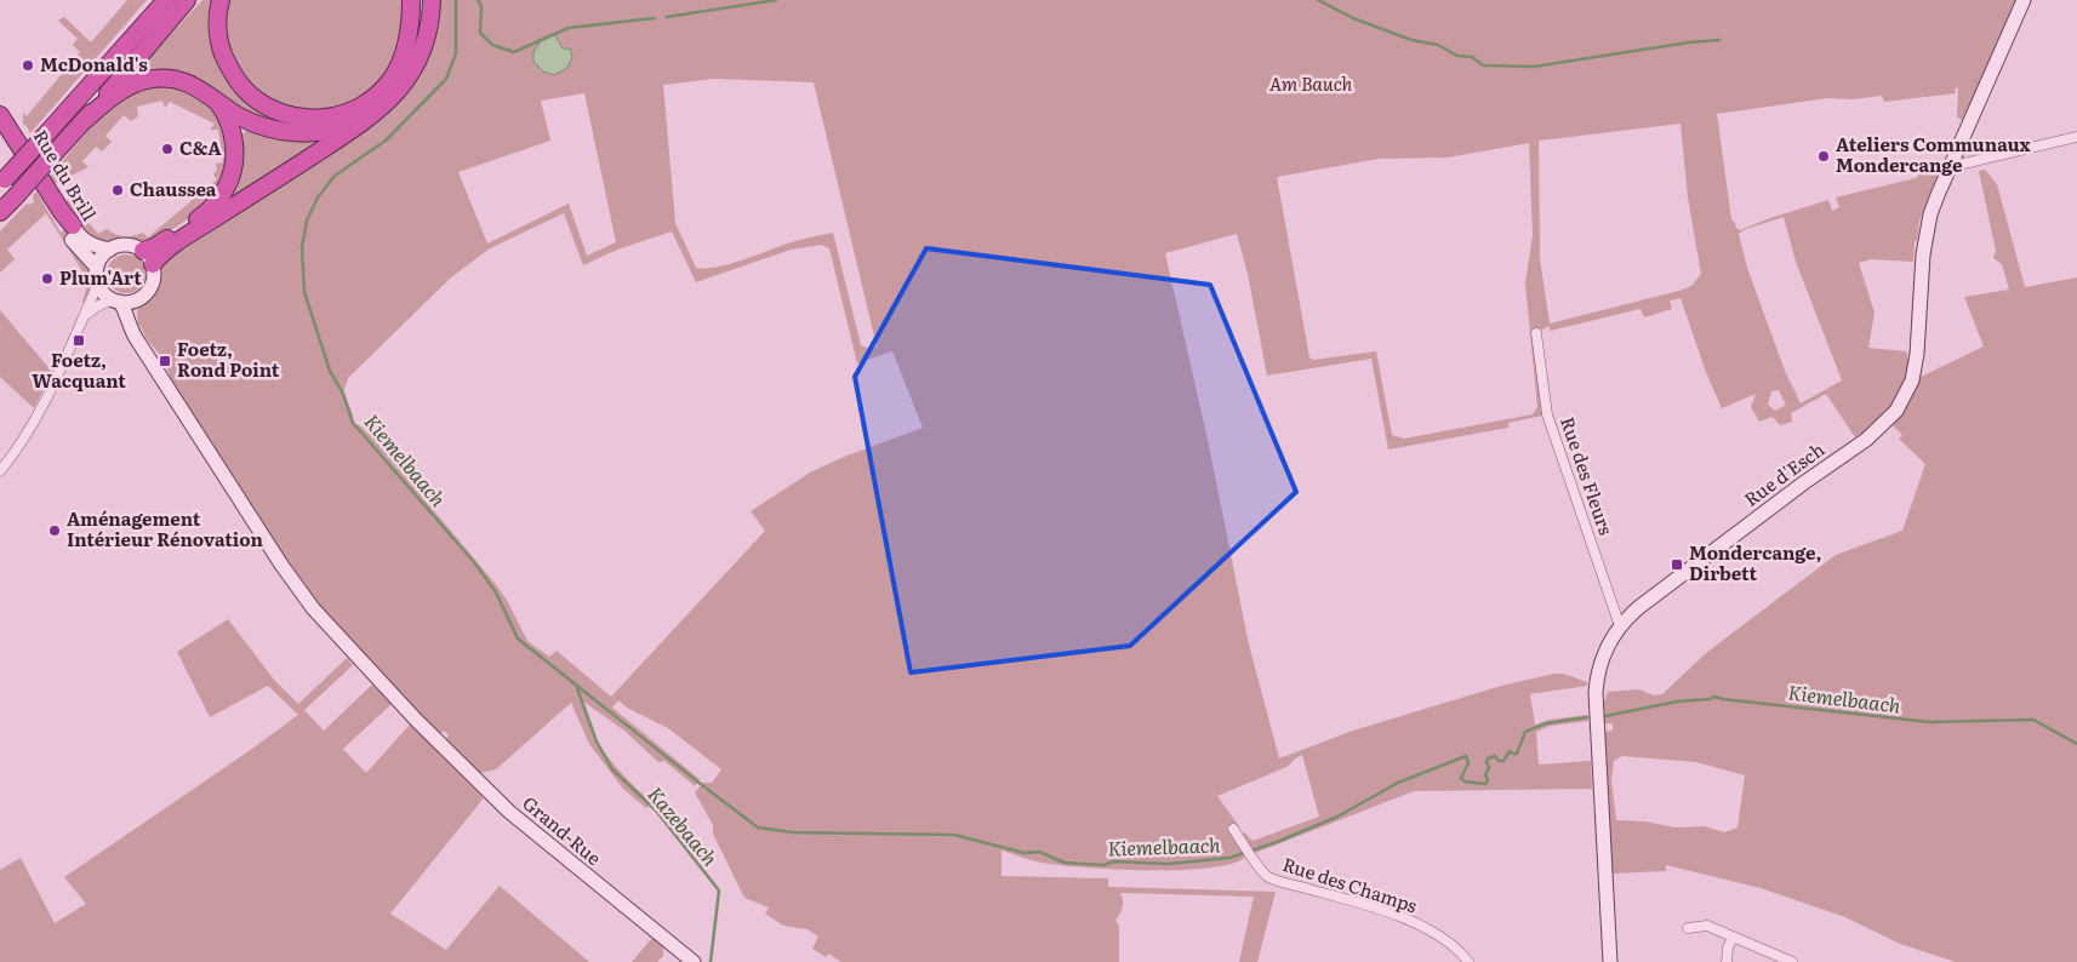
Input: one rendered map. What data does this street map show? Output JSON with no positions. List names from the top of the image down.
{
  "streets": {
    "main road": ["Rue du Brill", "Rue d'Esch", "Grand-Rue"],
    "street": ["Rue des Fleurs", "Rue des Champs"]
  },
  "crossings": [
    ["Rue du Brill", "Grand-Rue"],
    ["Rue d'Esch", "Rue des Fleurs"]
  ],
  "water": ["Kiemelbaach", "Kazebaach"],
  "parks": ["Am Bauch"],
  "places": {
    "other": [
      "McDonald's",
      "C&A",
      "Ateliers Communaux Mondercange",
      "Chaussea",
      "Plum'Art",
      "Aménagement Intérieur Rénovation"
    ],
    "transit": ["Foetz, Wacquant", "Foetz, Rond Point", "Mondercange, Dirbett"]
  }
}
